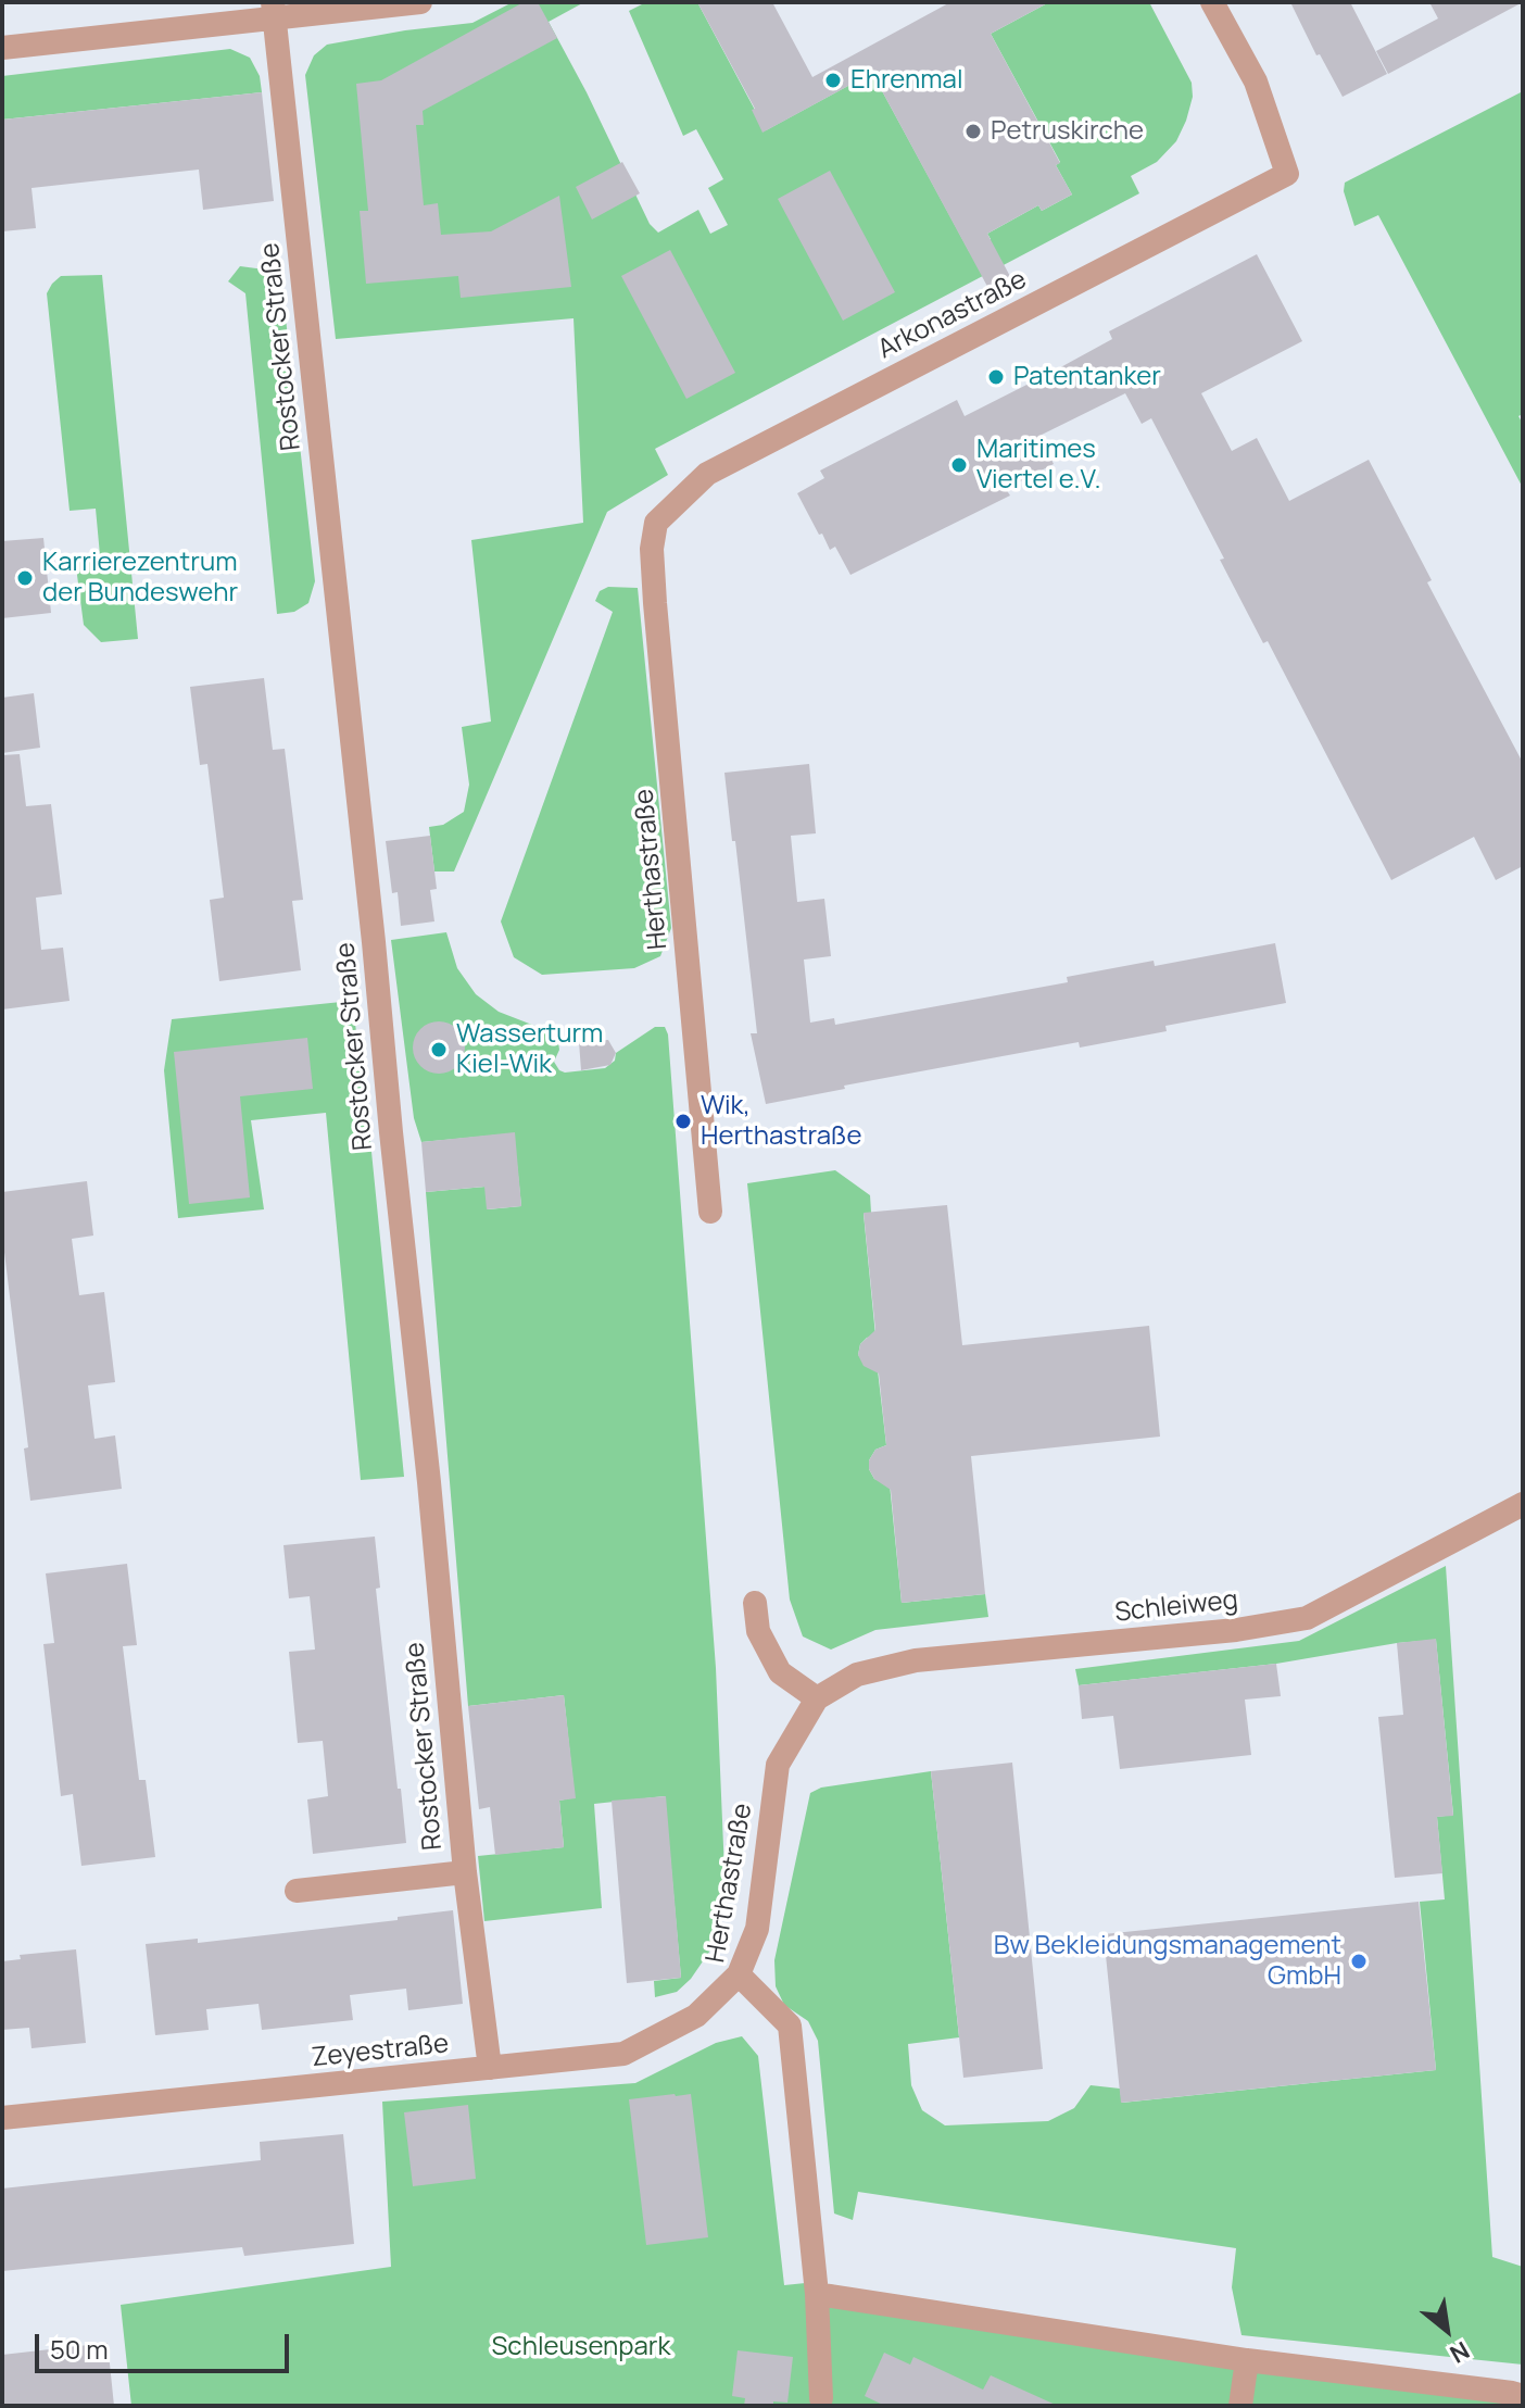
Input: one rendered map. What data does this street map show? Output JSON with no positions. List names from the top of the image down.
{
  "streets": {
    "street": [
      "Arkonastraße",
      "Rostocker Straße",
      "Herthastraße",
      "Schleiweg",
      "Zeyestraße"
    ]
  },
  "crossings": [
    ["Arkonastraße", "Herthastraße"],
    ["Rostocker Straße", "Zeyestraße"],
    ["Herthastraße", "Schleiweg"],
    ["Herthastraße", "Zeyestraße"]
  ],
  "parks": ["Schleusenpark"],
  "places": [
    "Ehrenmal",
    "Petruskirche",
    "Patentanker",
    "Maritimes Viertel e.V.",
    "Karrierezentrum der Bundeswehr",
    "Wasserturm Kiel-Wik",
    "Wik, Herthastraße",
    "Bw Bekleidungsmanagement GmbH"
  ],
  "scale_bar": "50 m",
  "north": "bottom right"
}
